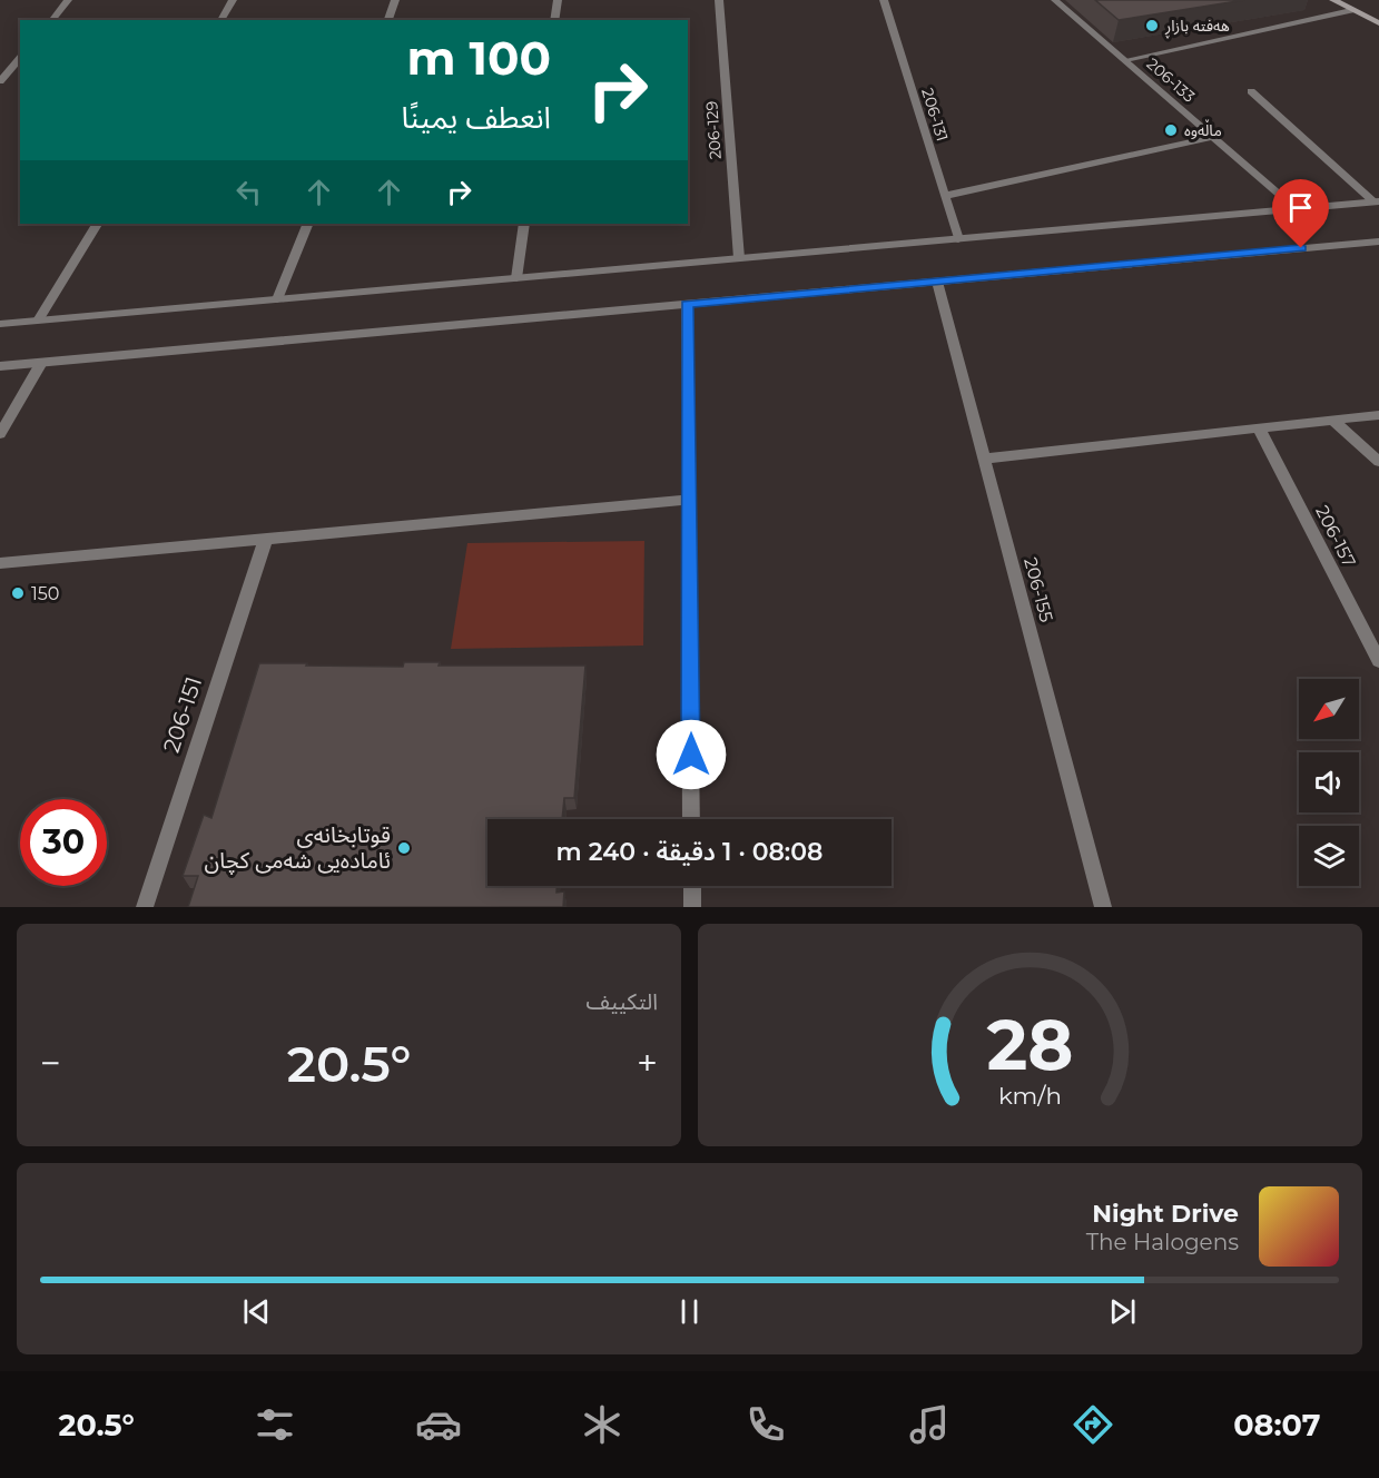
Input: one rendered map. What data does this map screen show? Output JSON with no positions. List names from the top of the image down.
{
  "streets": {
    "street": [
      "206-133",
      "206-131",
      "206-129",
      "206-157",
      "206-155",
      "206-151"
    ]
  },
  "places": [
    "هەفتە بازاڕ",
    "ماڵەوە",
    "150",
    "قوتابخانەی ئامادەیی شەمی کچان"
  ],
  "north": "bottom left",
  "page": {
    "turn": ["100 m", "انعطف يمينًا"],
    "limit": "30",
    "trip": "08:08 · 1 دقيقة · 240 m",
    "tile": "التكييف",
    "heat": ["−", "20.5°", "+"],
    "song": ["Night Drive", "The Halogens"],
    "tabs": ["08:07", "20.5°"],
    "gauge": ["28", "km/h"]
  }
}
